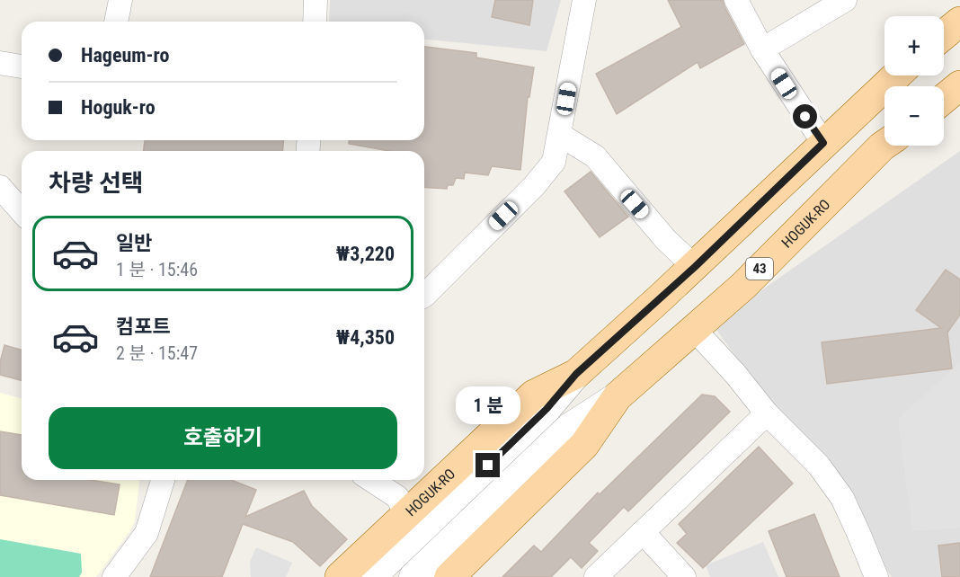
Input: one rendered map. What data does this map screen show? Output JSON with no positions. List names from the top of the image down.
{
  "streets": {
    "main road": ["HOGUK-RO", "43"]
  },
  "page": {
    "map_buttons": ["+", "−"],
    "banner": ["Hageum-ro", "Hoguk-ro"],
    "heading": "차량 선택",
    "list": [
      {
        "name": "일반",
        "note": "1 분 · 15:46",
        "value": "₩3,220"
      },
      {
        "name": "컴포트",
        "note": "2 분 · 15:47",
        "value": "₩4,350"
      }
    ],
    "bubble": "1 분",
    "buttons": "호출하기"
  }
}
